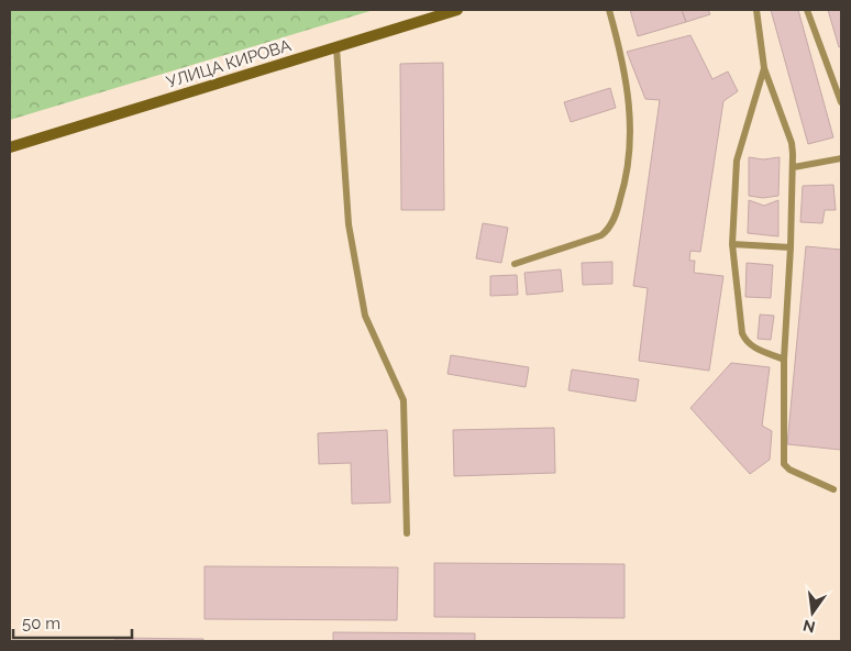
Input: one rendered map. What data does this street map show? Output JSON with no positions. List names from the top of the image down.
{
  "streets": {
    "main road": ["УЛИЦА КИРОВА"]
  },
  "scale_bar": "50 m",
  "north": "bottom"
}
